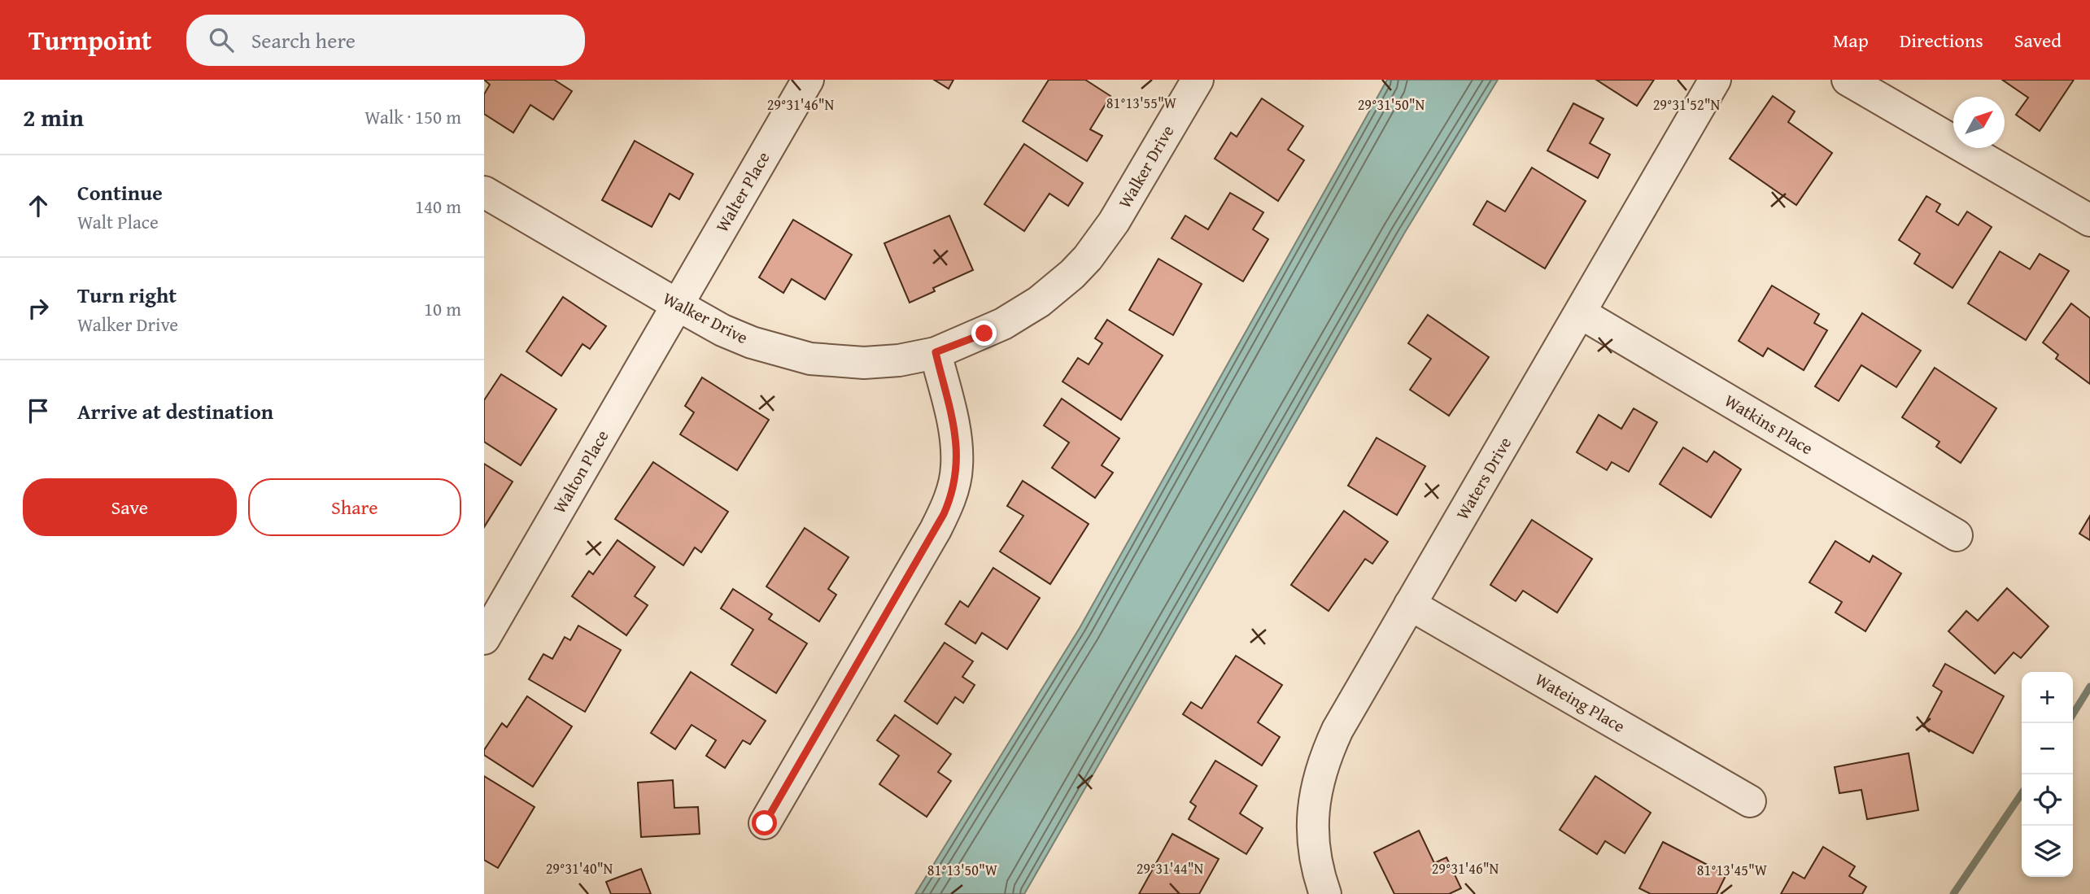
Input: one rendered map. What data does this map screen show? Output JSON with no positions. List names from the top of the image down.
{
  "streets": {
    "street": [
      "Walker Drive",
      "Walter Place",
      "Watkins Place",
      "Walton Place",
      "Waters Drive",
      "Wateing Place"
    ]
  },
  "crossings": [
    ["Walker Drive", "Walter Place"],
    ["Walker Drive", "Walton Place"],
    ["Walter Place", "Walton Place"],
    ["Watkins Place", "Waters Drive"],
    ["Waters Drive", "Wateing Place"]
  ],
  "north": "top right",
  "page": {
    "header": "Turnpoint",
    "search": "Search here",
    "nav": ["Map", "Directions", "Saved"],
    "heading": ["2 min", "Walk · 150 m"],
    "list": [
      ["Continue", "Walt Place", "140 m"],
      ["Turn right", "Walker Drive", "10 m"],
      "Arrive at destination"
    ],
    "buttons": ["Save", "Share"],
    "map_buttons": ["+", "−"]
  },
  "coordinates": [
    "81°13'55\"W",
    "29°31'46\"N",
    "29°31'50\"N",
    "29°31'52\"N",
    "29°31'40\"N",
    "29°31'44\"N",
    "81°13'50\"W",
    "81°13'45\"W"
  ]
}
